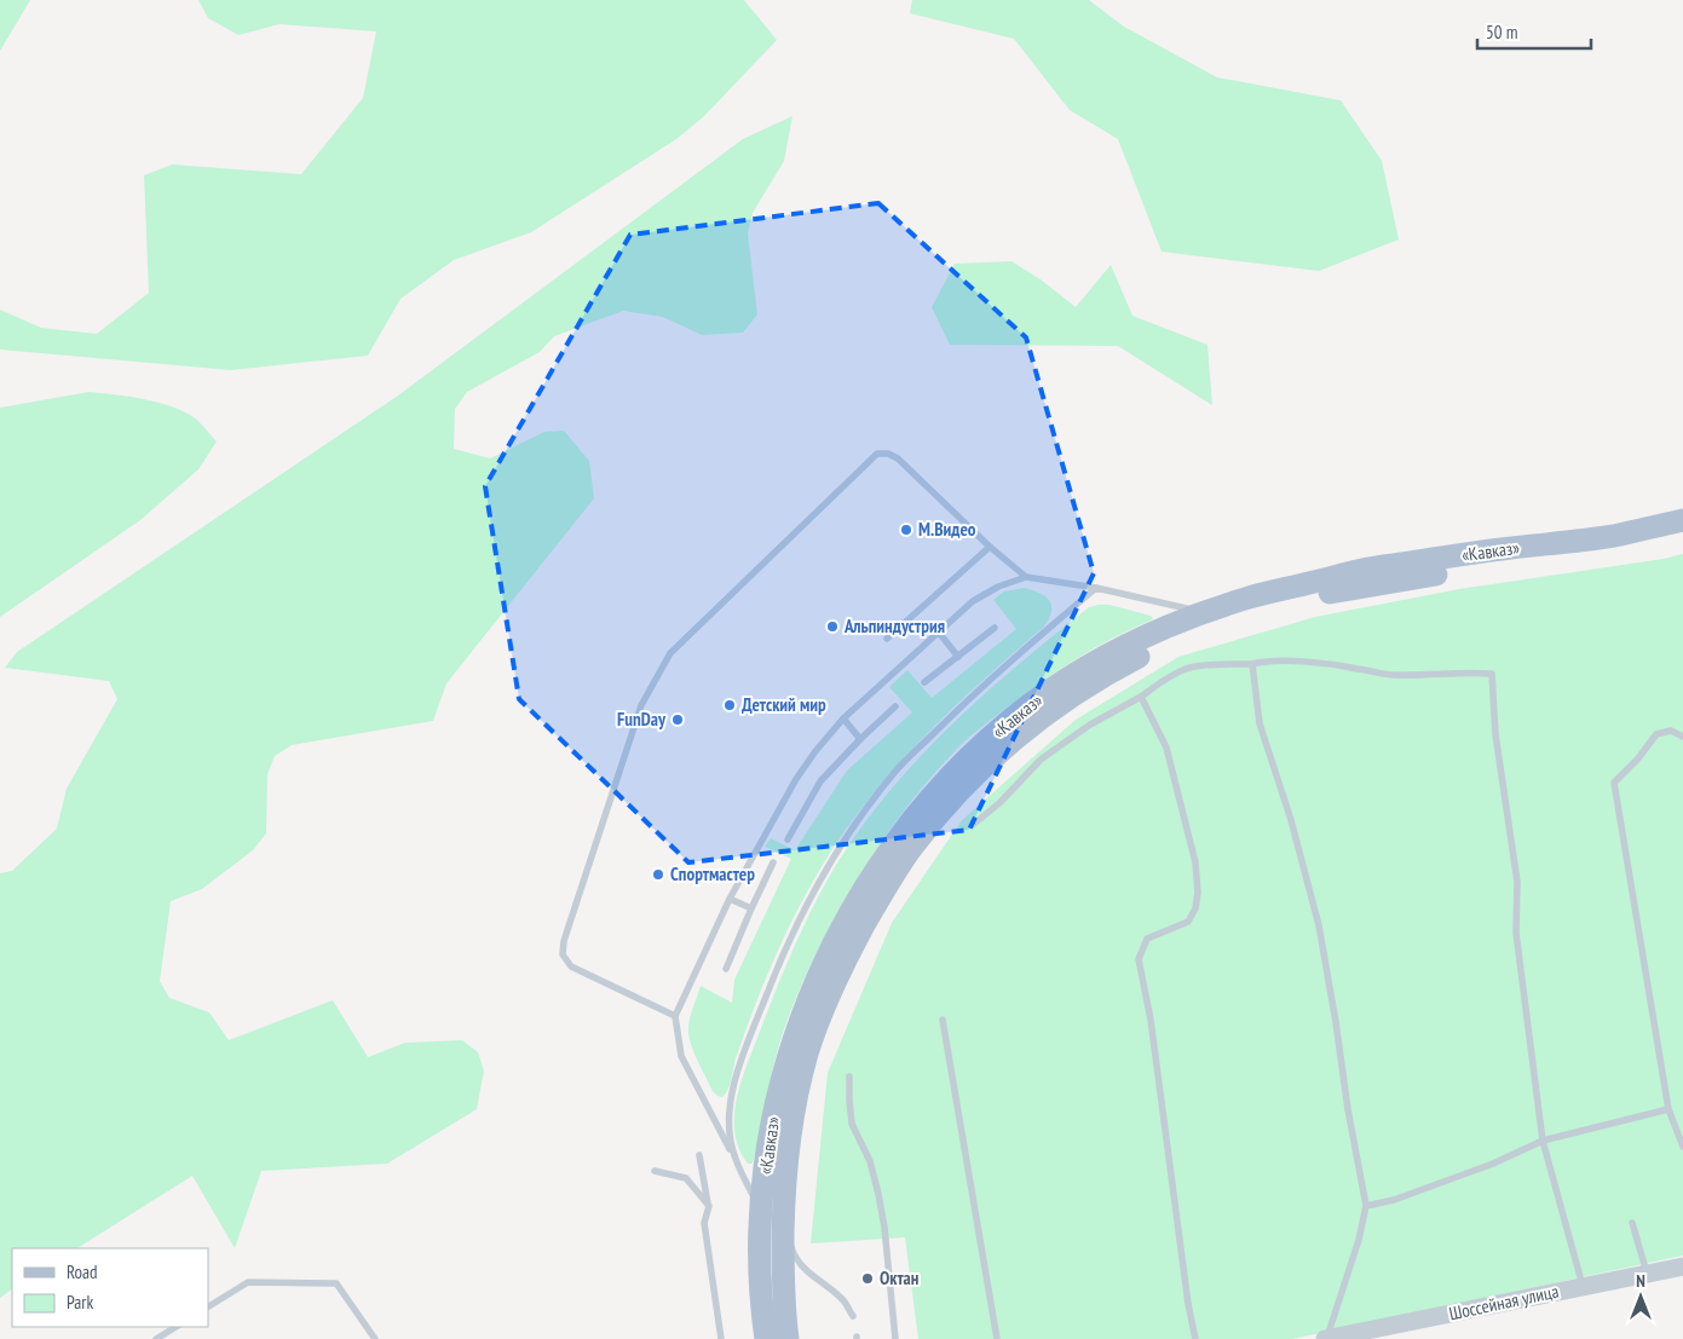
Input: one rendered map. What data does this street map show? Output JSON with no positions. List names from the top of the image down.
{
  "streets": {
    "main road": ["«Кавказ»"],
    "street": ["Шоссейная улица"]
  },
  "places": [
    "М.Видео",
    "Альпиндустрия",
    "Детский мир",
    "FunDay",
    "Спортмастер",
    "Октан"
  ],
  "legend": ["Road", "Park"],
  "scale_bar": "50 m",
  "north": "top"
}
